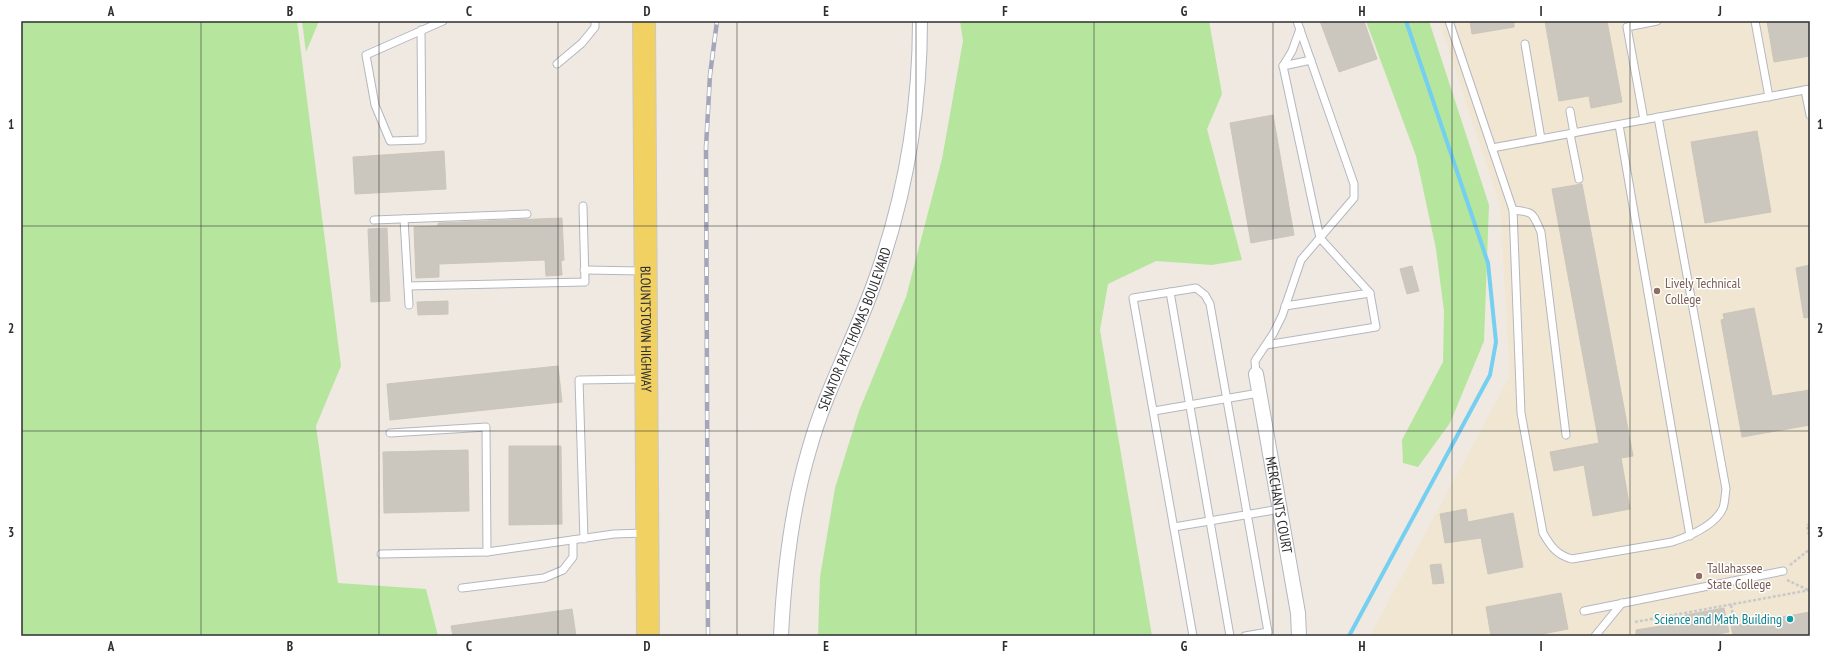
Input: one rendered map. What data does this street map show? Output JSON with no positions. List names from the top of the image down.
{
  "streets": {
    "main road": ["BLOUNTSTOWN HIGHWAY"],
    "street": ["SENATOR PAT THOMAS BOULEVARD", "MERCHANTS COURT"]
  },
  "places": ["Lively Technical College", "Tallahassee State College", "Science and Math Building"],
  "grid": {
    "columns": [
      "A",
      "B",
      "C",
      "D",
      "E",
      "F",
      "G",
      "H",
      "I",
      "J"
    ],
    "rows": ["1", "2", "3"]
  }
}
